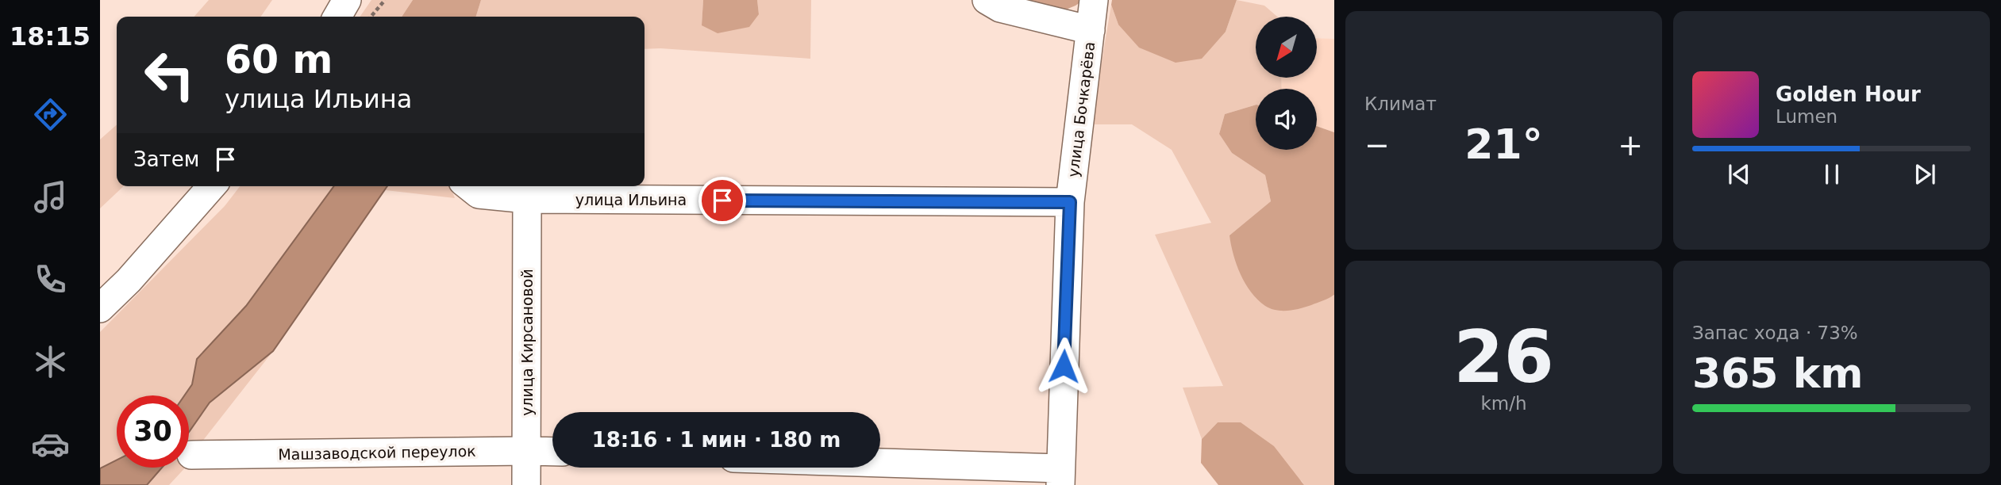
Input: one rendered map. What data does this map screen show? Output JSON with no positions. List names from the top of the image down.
{
  "streets": {
    "street": [
      "улица Бочкарёва",
      "улица Ильина",
      "улица Кирсановой",
      "Машзаводской переулок"
    ]
  },
  "crossings": [
    ["улица Бочкарёва", "улица Ильина"],
    ["улица Ильина", "улица Кирсановой"],
    ["улица Кирсановой", "Машзаводской переулок"]
  ],
  "north": "bottom left",
  "page": {
    "tabs": "18:15",
    "tile": [
      "Климат",
      ["26", "km/h"],
      ["Запас хода · 73%", "365 km"]
    ],
    "turn": ["60 m", "улица Ильина"],
    "song": ["Golden Hour", "Lumen"],
    "heat": ["−", "21°", "+"],
    "then": "Затем",
    "limit": "30",
    "trip": "18:16 · 1 мин · 180 m"
  }
}
